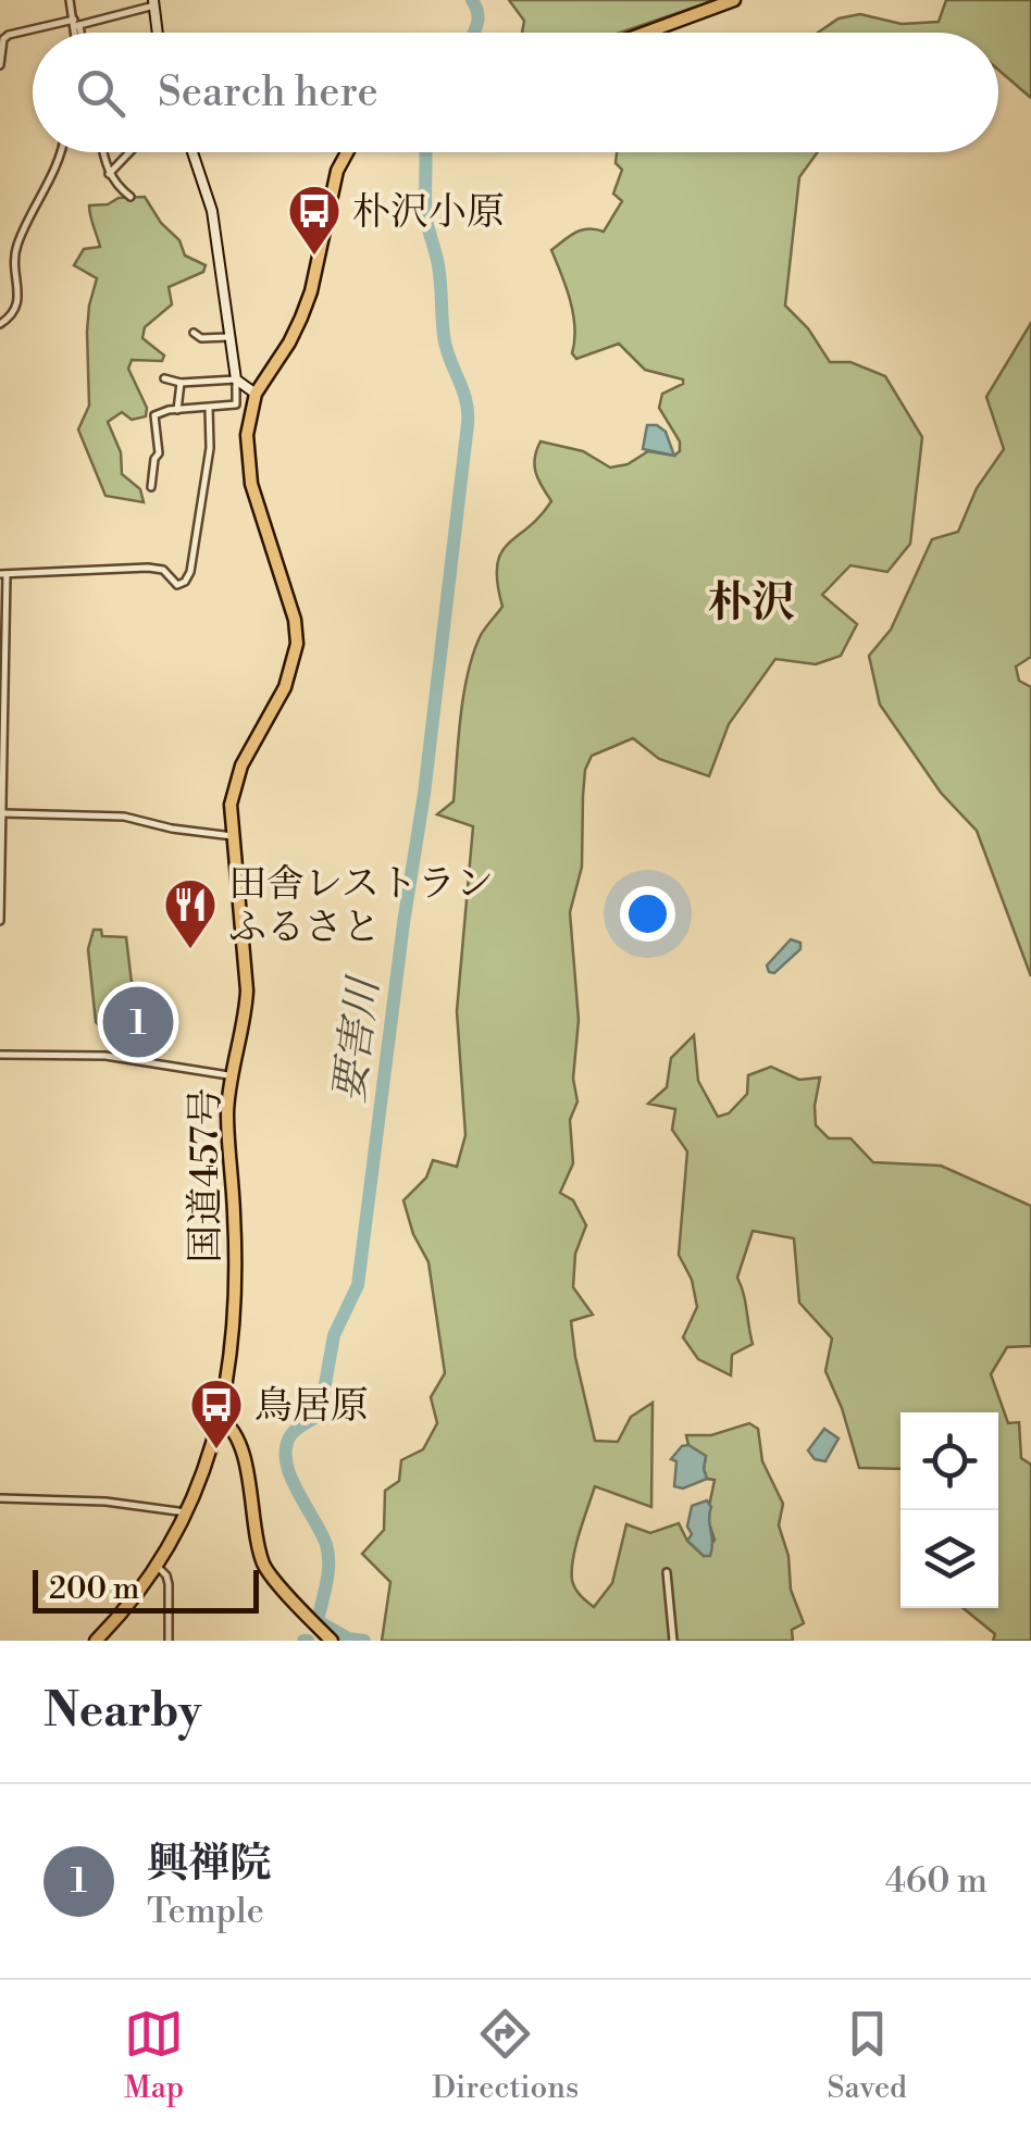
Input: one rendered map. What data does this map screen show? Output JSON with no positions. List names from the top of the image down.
{
  "streets": {
    "highway": ["国道457号"]
  },
  "districts": ["朴沢"],
  "water": ["要害川"],
  "places": {
    "bus stop": ["朴沢小原", "鳥居原"],
    "restaurant": ["田舎レストラン ふるさと"]
  },
  "scale_bar": "200 m",
  "page": {
    "search": "Search here",
    "pins": "1",
    "scale": "200 m",
    "heading": "Nearby",
    "list": [
      {
        "mark": "1",
        "name": "興禅院",
        "note": "Temple",
        "value": "460 m"
      }
    ],
    "nav": ["Map", "Directions", "Saved"]
  }
}
